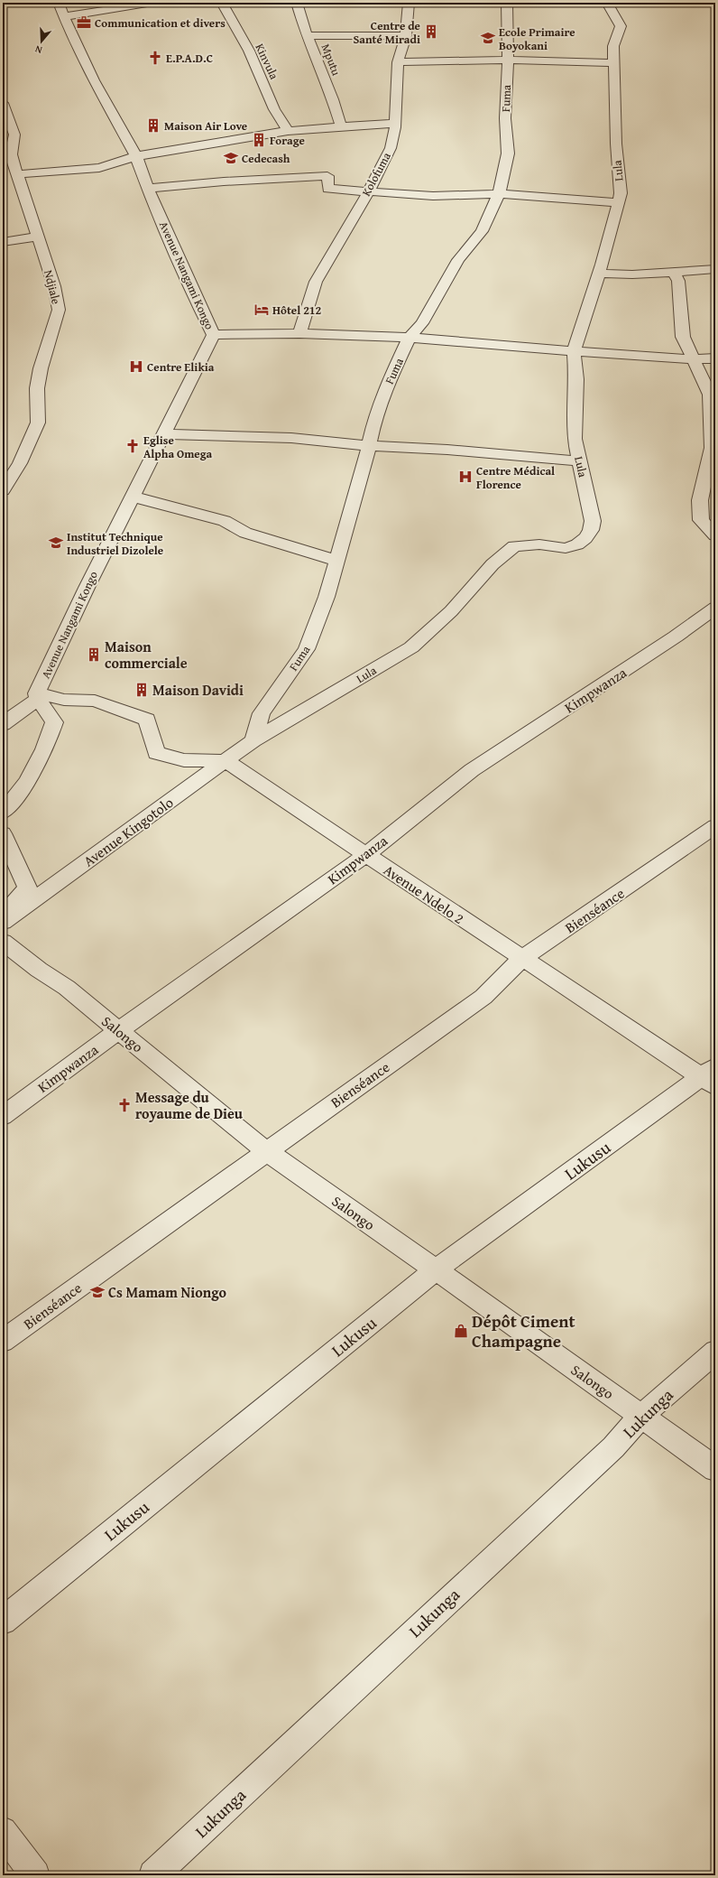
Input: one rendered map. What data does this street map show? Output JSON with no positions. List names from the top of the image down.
{
  "streets": {
    "street": [
      "Mputu",
      "Kinvula",
      "Fuma",
      "Lula",
      "Kolofuma",
      "Avenue Nangami Kongo",
      "Ndjiale",
      "Kimpwanza",
      "Avenue Kingotolo",
      "Avenue Ndelo 2",
      "Bienséance",
      "Salongo",
      "Lukusu",
      "Lukunga"
    ]
  },
  "crossings": [
    ["Fuma", "Lula"],
    ["Fuma", "Avenue Kingotolo"],
    ["Lula", "Avenue Kingotolo"],
    ["Kimpwanza", "Avenue Ndelo 2"],
    ["Kimpwanza", "Salongo"],
    ["Avenue Kingotolo", "Avenue Ndelo 2"],
    ["Avenue Ndelo 2", "Bienséance"],
    ["Avenue Ndelo 2", "Lukusu"],
    ["Bienséance", "Salongo"],
    ["Salongo", "Lukusu"],
    ["Salongo", "Lukunga"]
  ],
  "places": {
    "office": ["Communication et divers"],
    "building": [
      "Centre de Santé Miradi",
      "Maison Air Love",
      "Forage",
      "Maison commerciale",
      "Maison Davidi"
    ],
    "school or university": [
      "Ecole Primaire Boyokani",
      "Cedecash",
      "Institut Technique Industriel Dizolele",
      "Cs Mamam Niongo"
    ],
    "church": ["E.P.A.D.C", "Eglise Alpha Omega", "Message du royaume de Dieu"],
    "hotel": ["Hôtel 212"],
    "hospital": ["Centre Elikia", "Centre Médical Florence"],
    "shop": ["Dépôt Ciment Champagne"]
  },
  "north": "bottom"
}
